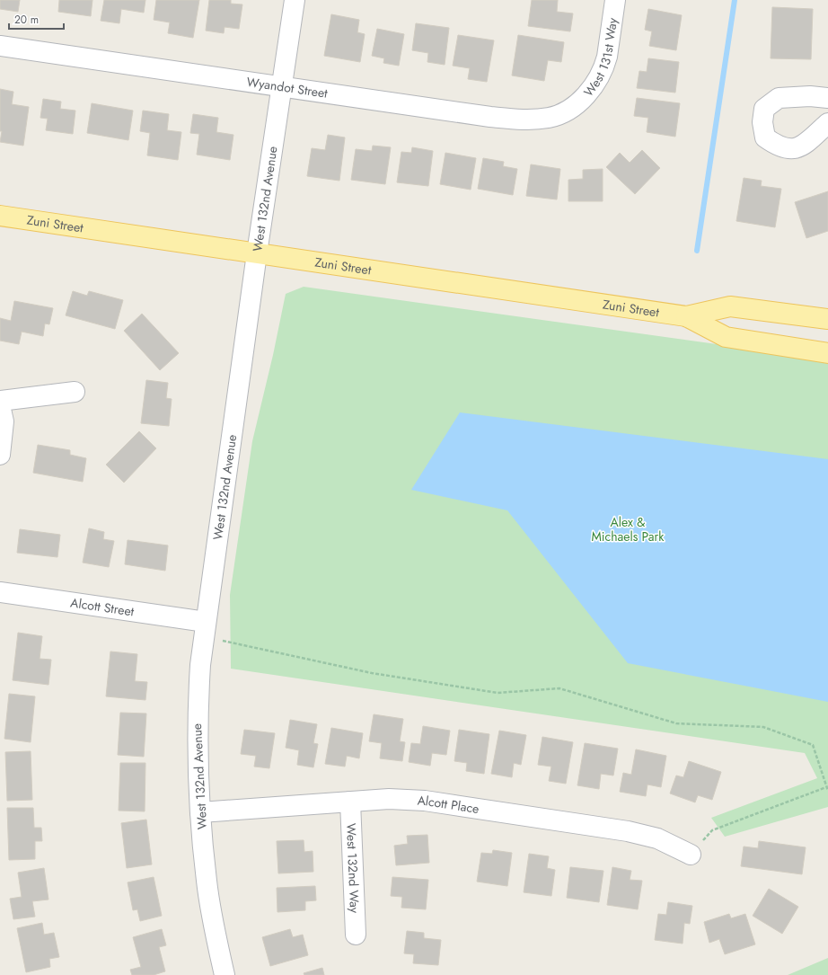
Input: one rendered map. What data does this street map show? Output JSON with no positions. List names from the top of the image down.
{
  "streets": {
    "main road": ["Zuni Street"],
    "street": [
      "West 131st Way",
      "Wyandot Street",
      "West 132nd Avenue",
      "Alcott Street",
      "Alcott Place",
      "West 132nd Way"
    ]
  },
  "crossings": [
    ["West 131st Way", "Wyandot Street"],
    ["Wyandot Street", "West 132nd Avenue"],
    ["West 132nd Avenue", "Zuni Street"],
    ["West 132nd Avenue", "Alcott Street"],
    ["West 132nd Avenue", "Alcott Place"],
    ["Alcott Place", "West 132nd Way"]
  ],
  "parks": ["Alex & Michaels Park"],
  "scale_bar": "20 m"
}
